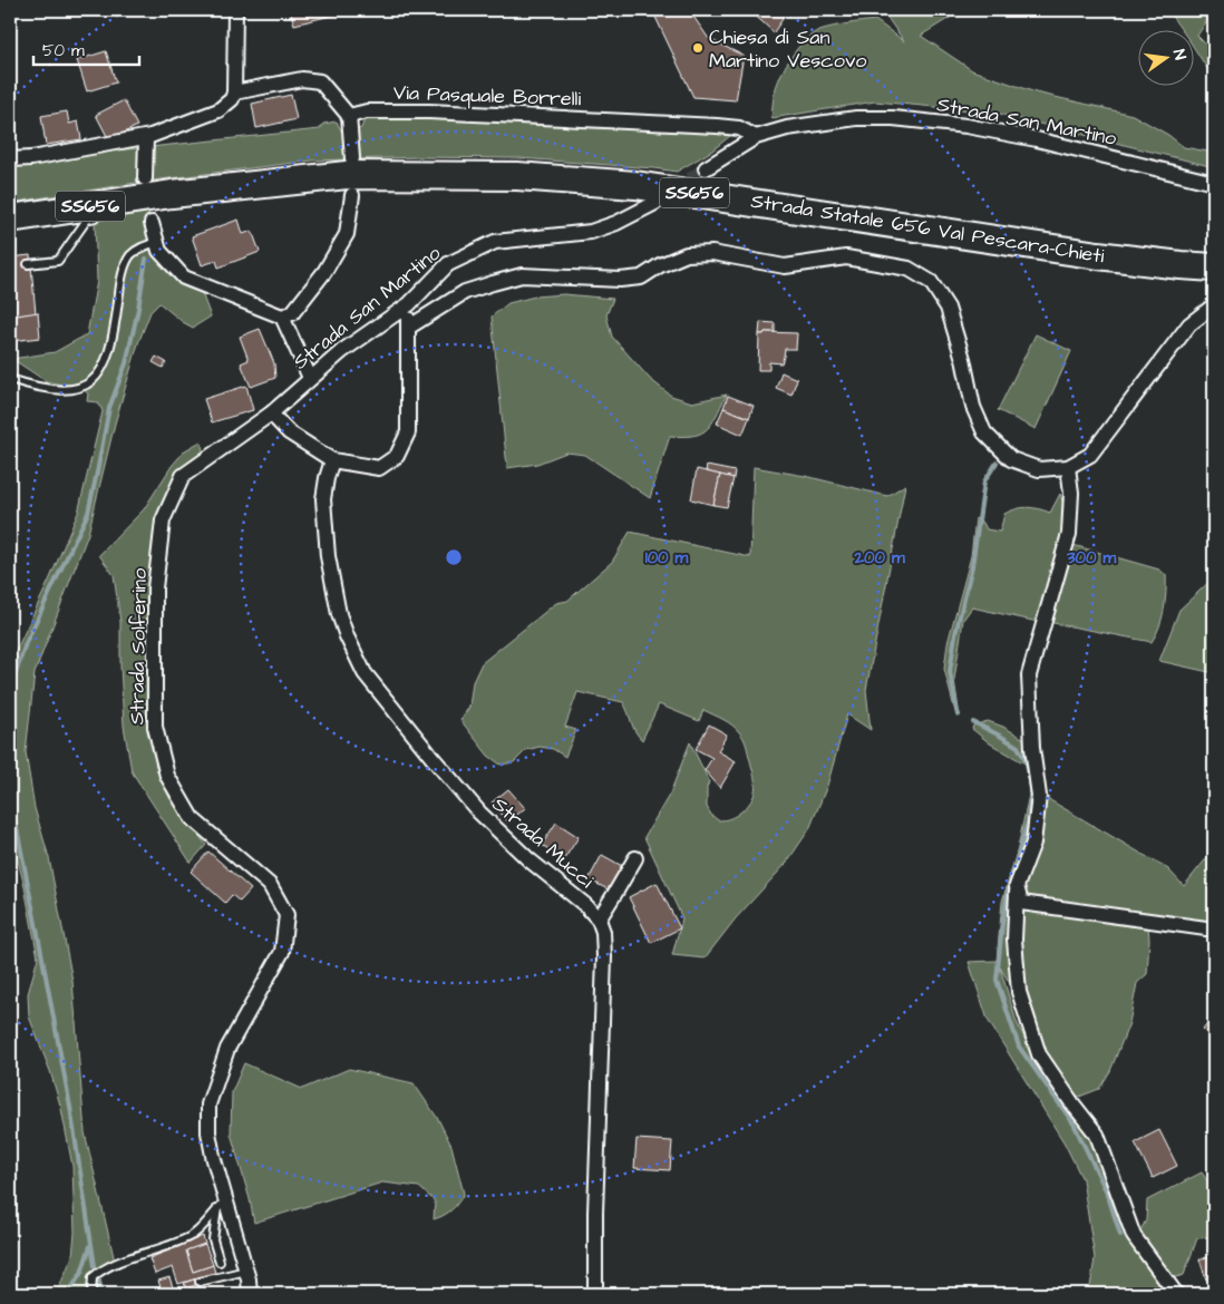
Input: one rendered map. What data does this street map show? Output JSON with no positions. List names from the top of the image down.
{
  "streets": {
    "highway": ["SS656", "Strada Statale 656 Val Pescara-Chieti"],
    "street": [
      "Via Pasquale Borrelli",
      "Strada San Martino",
      "Strada Solferino",
      "Strada Mucci"
    ]
  },
  "crossings": [
    ["Via Pasquale Borrelli", "Strada San Martino"],
    ["Strada San Martino", "Strada Solferino"]
  ],
  "places": ["Chiesa di San Martino Vescovo"],
  "scale_bar": "50 m",
  "north": "right",
  "rings": ["100 m", "200 m", "300 m"]
}
